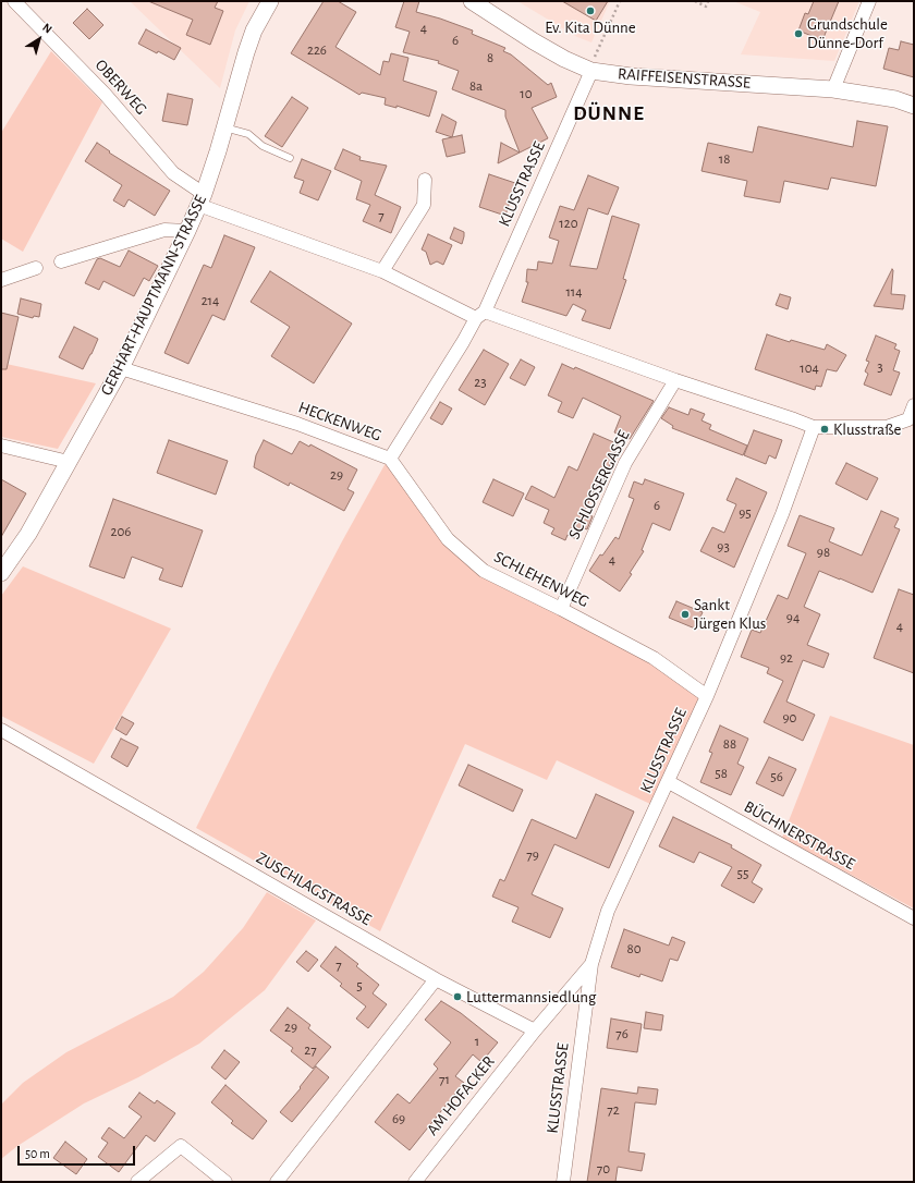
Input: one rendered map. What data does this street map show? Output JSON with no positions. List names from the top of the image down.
{
  "streets": {
    "street": [
      "RAIFFEISENSTRASSE",
      "OBERWEG",
      "KLUSSTRASSE",
      "GERHART-HAUPTMANN-STRASSE",
      "HECKENWEG",
      "SCHLOSSERGASSE",
      "SCHLEHENWEG",
      "BÜCHNERSTRASSE",
      "ZUSCHLAGSTRASSE",
      "AM HOFACKER"
    ]
  },
  "crossings": [
    ["RAIFFEISENSTRASSE", "KLUSSTRASSE"],
    ["OBERWEG", "GERHART-HAUPTMANN-STRASSE"],
    ["KLUSSTRASSE", "HECKENWEG"],
    ["KLUSSTRASSE", "SCHLEHENWEG"],
    ["KLUSSTRASSE", "BÜCHNERSTRASSE"],
    ["GERHART-HAUPTMANN-STRASSE", "HECKENWEG"],
    ["HECKENWEG", "SCHLEHENWEG"],
    ["SCHLOSSERGASSE", "SCHLEHENWEG"],
    ["ZUSCHLAGSTRASSE", "AM HOFACKER"]
  ],
  "districts": ["DÜNNE"],
  "places": [
    "Ev. Kita Dünne",
    "Grundschule Dünne-Dorf",
    "Klusstraße",
    "Sankt Jürgen Klus",
    "Luttermannsiedlung"
  ],
  "house_numbers": [
    "4",
    "6",
    "226",
    "8",
    "8a",
    "10",
    "18",
    "7",
    "120",
    "114",
    "214",
    "3",
    "104",
    "23",
    "29",
    "6",
    "95",
    "206",
    "93",
    "98",
    "4",
    "94",
    "4",
    "92",
    "90",
    "88",
    "58",
    "56",
    "79",
    "55",
    "80",
    "7",
    "5",
    "29",
    "76",
    "1",
    "27",
    "71",
    "72",
    "69",
    "70"
  ],
  "scale_bar": "50 m",
  "north": "top right"
}
